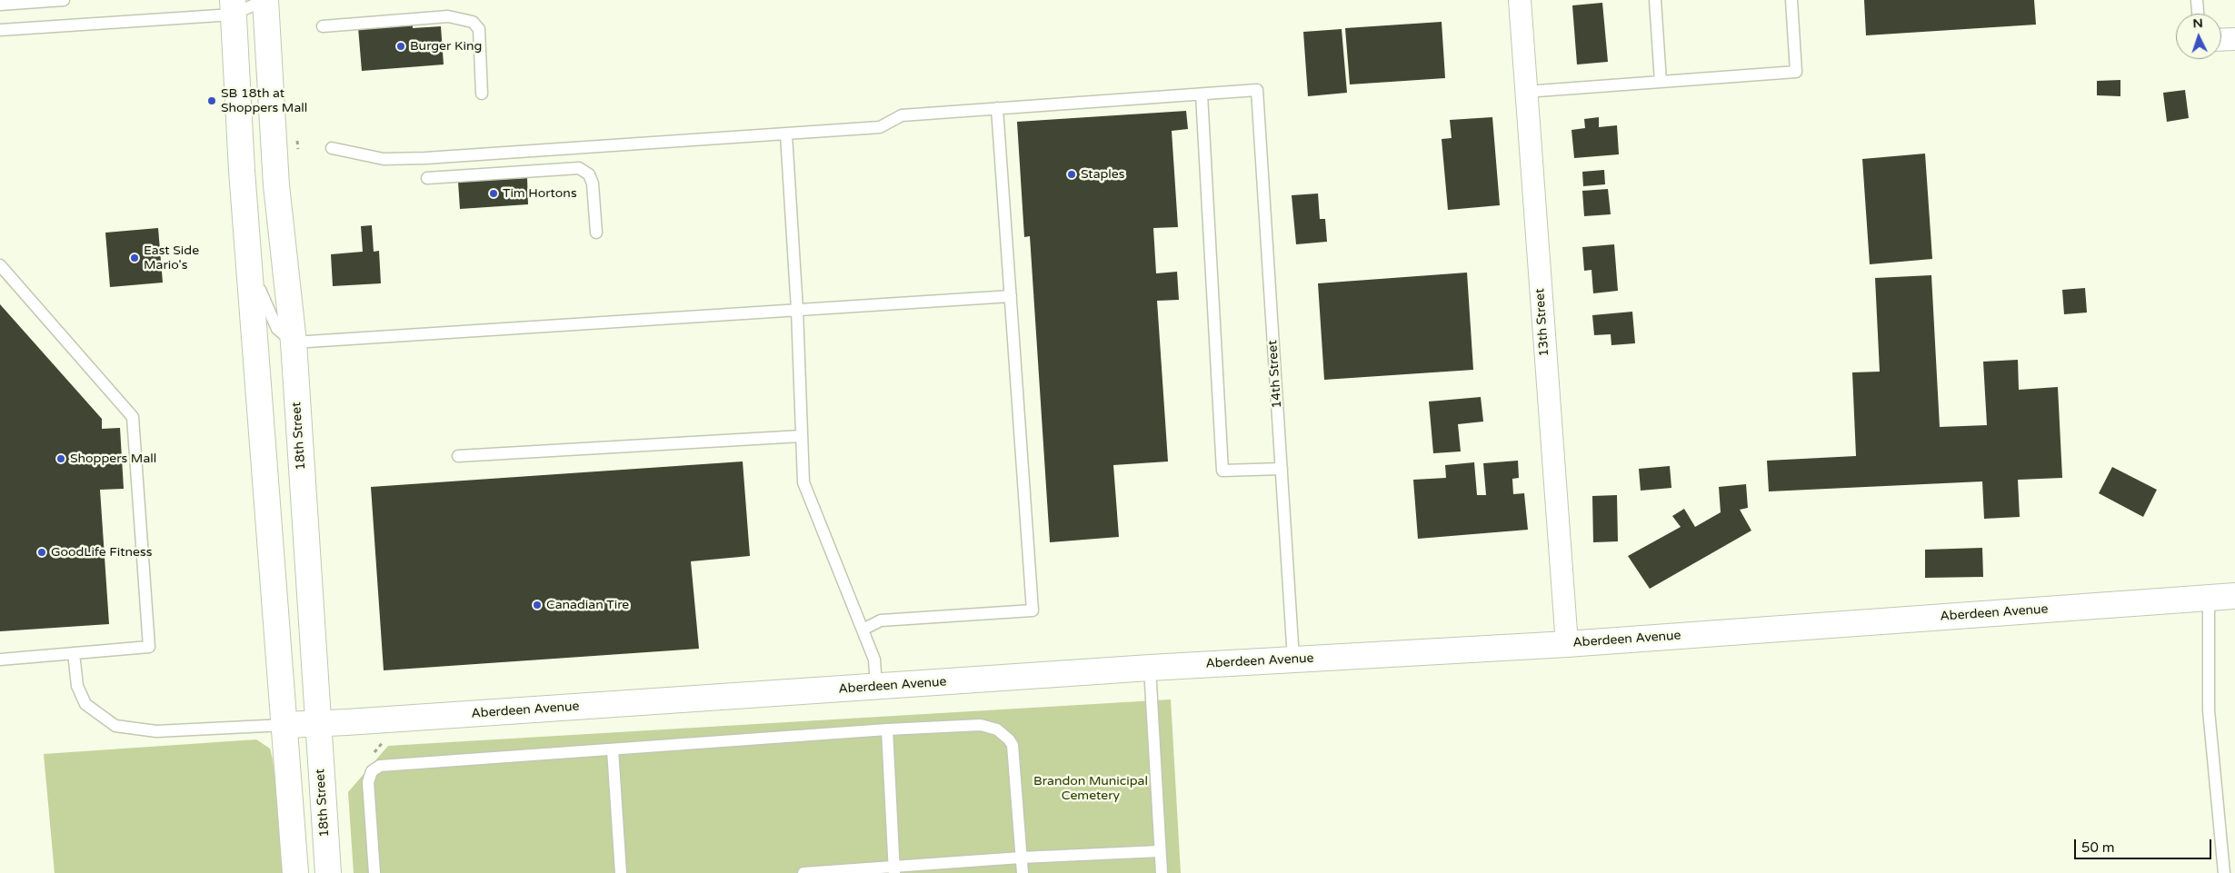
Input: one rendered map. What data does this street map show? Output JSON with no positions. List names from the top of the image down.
{
  "streets": {
    "street": ["13th Street", "18th Street", "Aberdeen Avenue"],
    "lane": ["14th Street"]
  },
  "crossings": [
    ["13th Street", "Aberdeen Avenue"],
    ["14th Street", "Aberdeen Avenue"],
    ["18th Street", "Aberdeen Avenue"]
  ],
  "parks": ["Brandon Municipal Cemetery"],
  "places": [
    "Burger King",
    "SB 18th at Shoppers Mall",
    "Staples",
    "Tim Hortons",
    "East Side Mario's",
    "Shoppers Mall",
    "GoodLife Fitness",
    "Canadian Tire"
  ],
  "scale_bar": "50 m",
  "north": "top"
}
